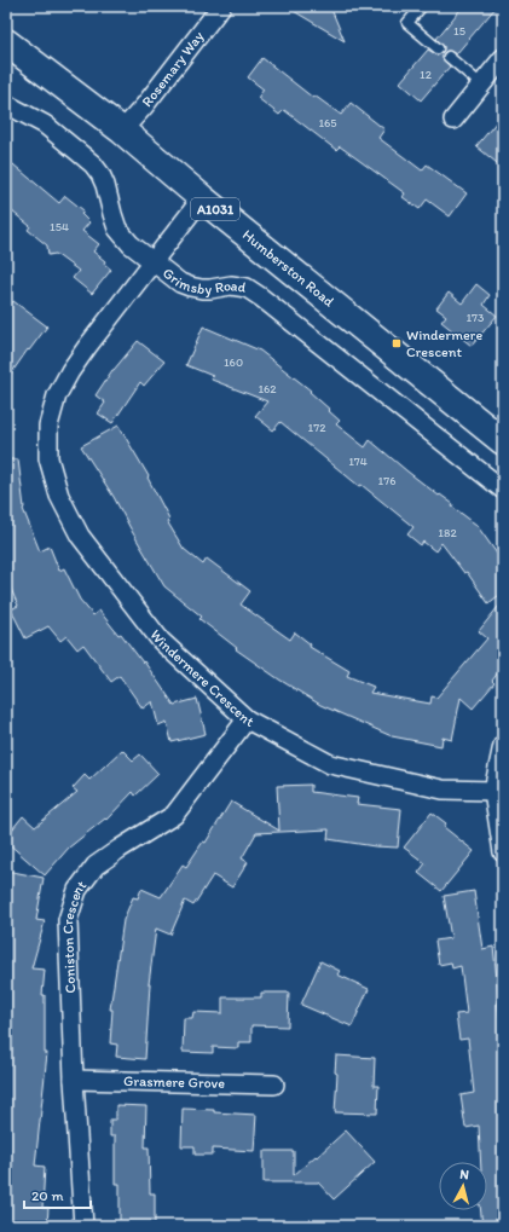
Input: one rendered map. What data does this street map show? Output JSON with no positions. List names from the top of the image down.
{
  "streets": {
    "main road": ["A1031", "Humberston Road"],
    "street": [
      "Rosemary Way",
      "Grimsby Road",
      "Windermere Crescent",
      "Coniston Crescent",
      "Grasmere Grove"
    ]
  },
  "crossings": [
    ["Rosemary Way", "Humberston Road"],
    ["Humberston Road", "Windermere Crescent"],
    ["Grimsby Road", "Windermere Crescent"],
    ["Windermere Crescent", "Coniston Crescent"],
    ["Coniston Crescent", "Grasmere Grove"]
  ],
  "places": {
    "transit": ["Windermere Crescent"]
  },
  "house_numbers": [
    "15",
    "12",
    "165",
    "154",
    "173",
    "160",
    "162",
    "172",
    "174",
    "176",
    "182"
  ],
  "scale_bar": "20 m",
  "north": "top"
}
